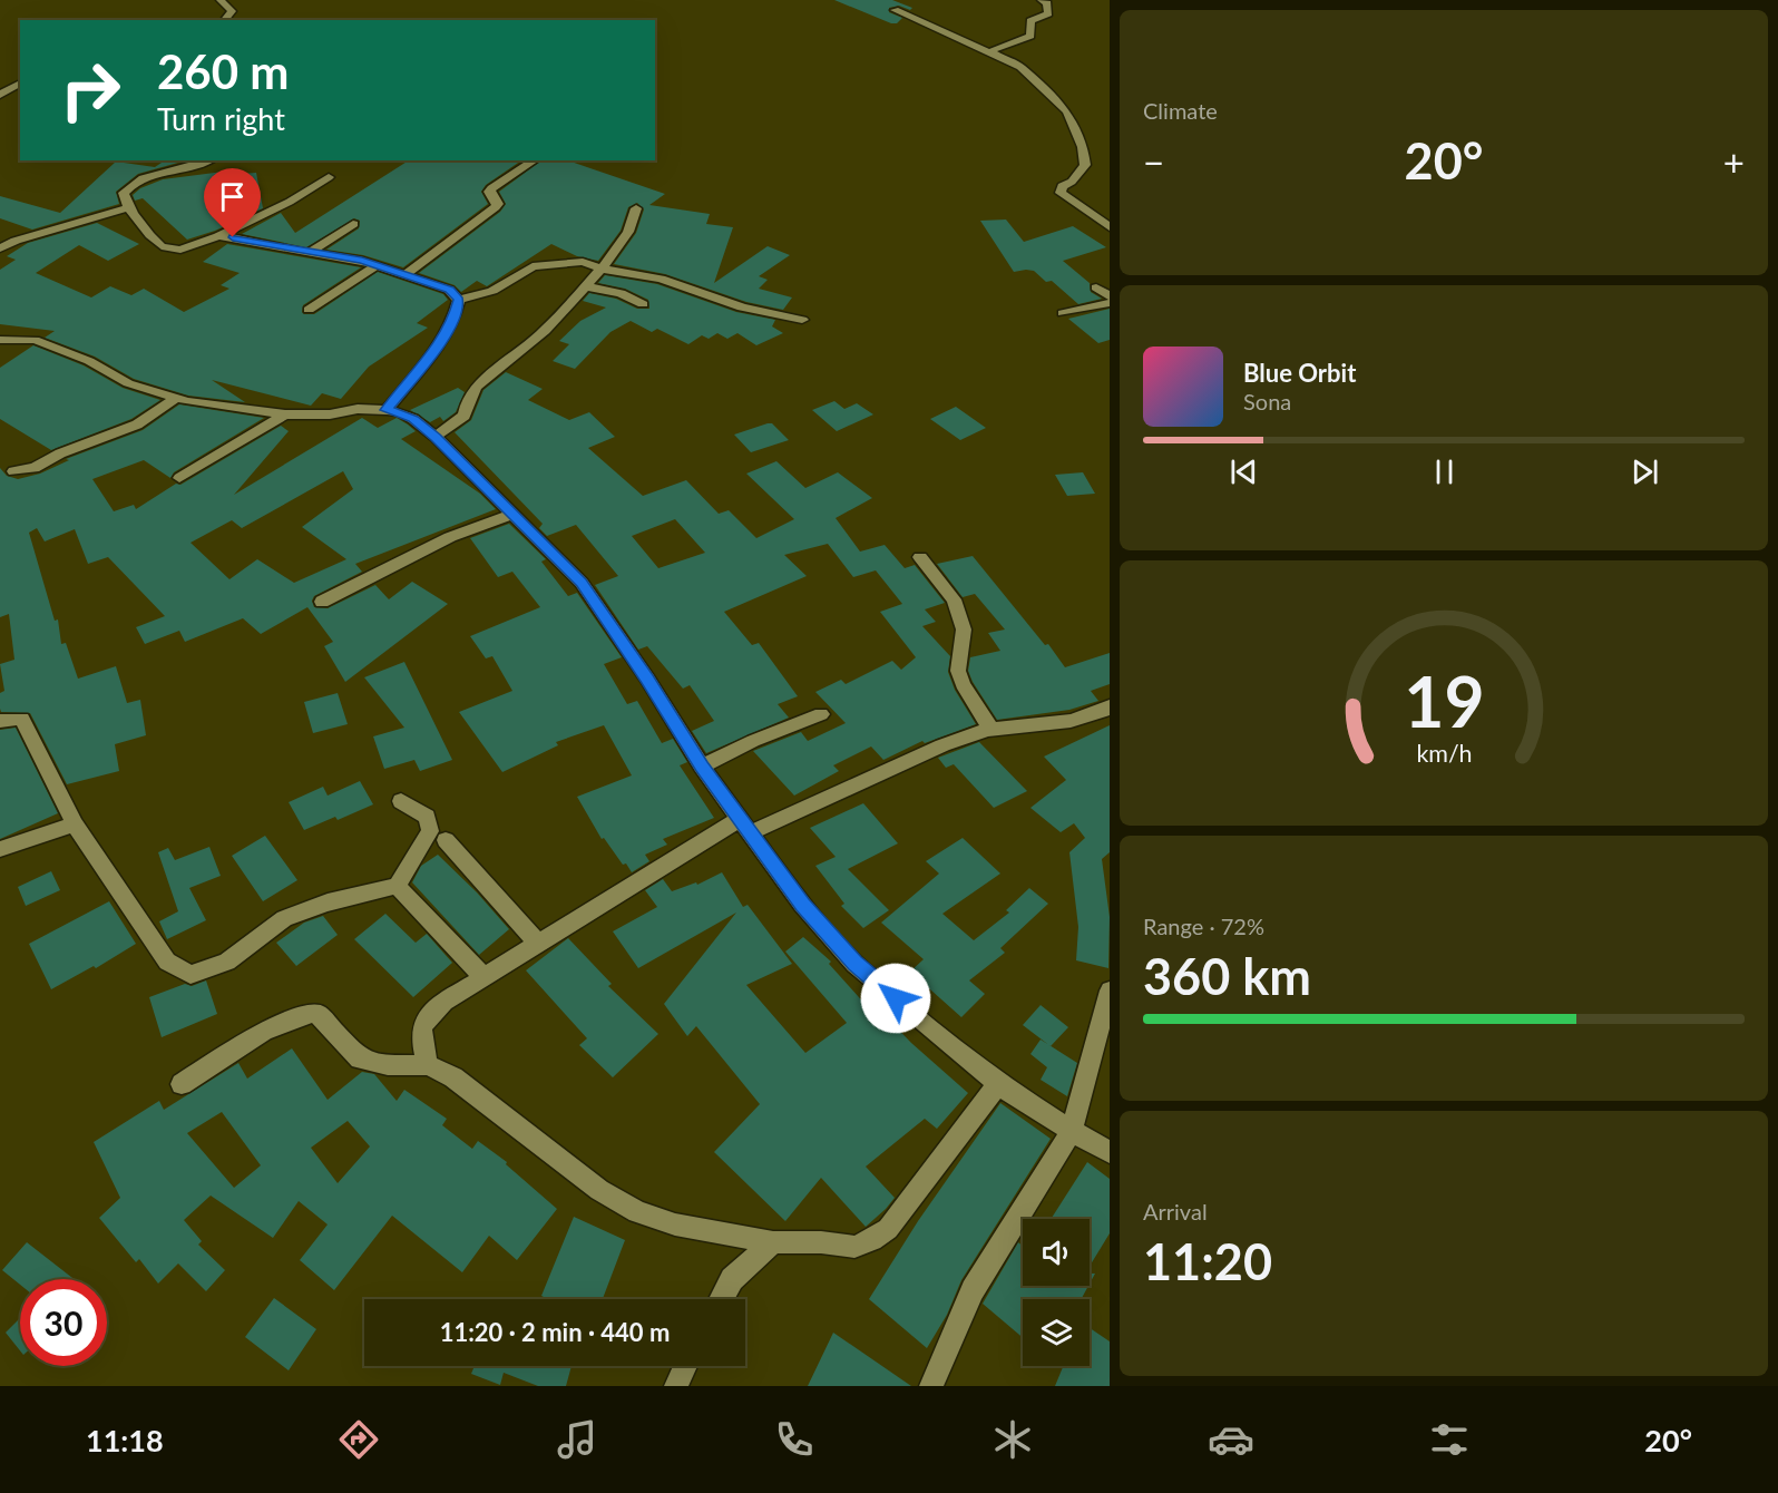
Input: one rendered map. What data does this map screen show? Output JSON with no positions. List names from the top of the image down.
{
  "page": {
    "tile": [
      "Climate",
      ["Range · 72%", "360 km"],
      ["Arrival", "11:20"]
    ],
    "turn": ["260 m", "Turn right"],
    "heat": ["−", "20°", "+"],
    "song": ["Blue Orbit", "Sona"],
    "limit": "30",
    "trip": "11:20 · 2 min · 440 m",
    "tabs": ["11:18", "20°"],
    "gauge": ["19", "km/h"]
  }
}
